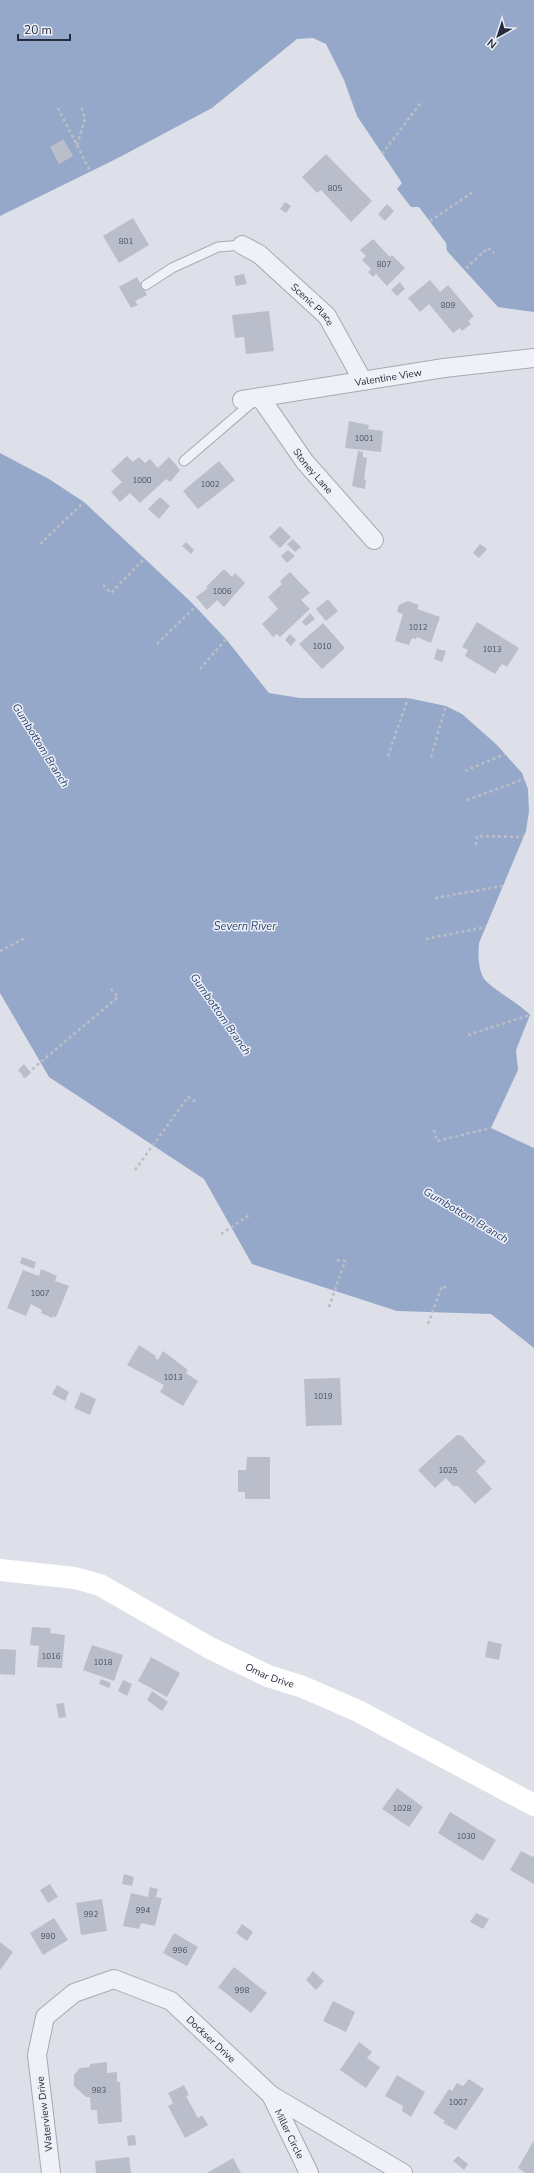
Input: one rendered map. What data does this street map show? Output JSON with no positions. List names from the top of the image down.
{
  "streets": {
    "street": [
      "Scenic Place",
      "Valentine View",
      "Stoney Lane",
      "Omar Drive",
      "Dockser Drive",
      "Waterview Drive",
      "Miller Circle"
    ]
  },
  "crossings": [
    ["Scenic Place", "Valentine View"],
    ["Valentine View", "Stoney Lane"],
    ["Dockser Drive", "Waterview Drive"],
    ["Dockser Drive", "Miller Circle"]
  ],
  "water": ["Gumbottom Branch", "Severn River"],
  "house_numbers": [
    "805",
    "801",
    "807",
    "809",
    "1001",
    "1000",
    "1002",
    "1006",
    "1012",
    "1010",
    "1013",
    "1007",
    "1013",
    "1019",
    "1025",
    "1016",
    "1018",
    "1028",
    "1030",
    "994",
    "992",
    "990",
    "996",
    "998",
    "983",
    "1007"
  ],
  "scale_bar": "20 m",
  "north": "bottom left"
}
